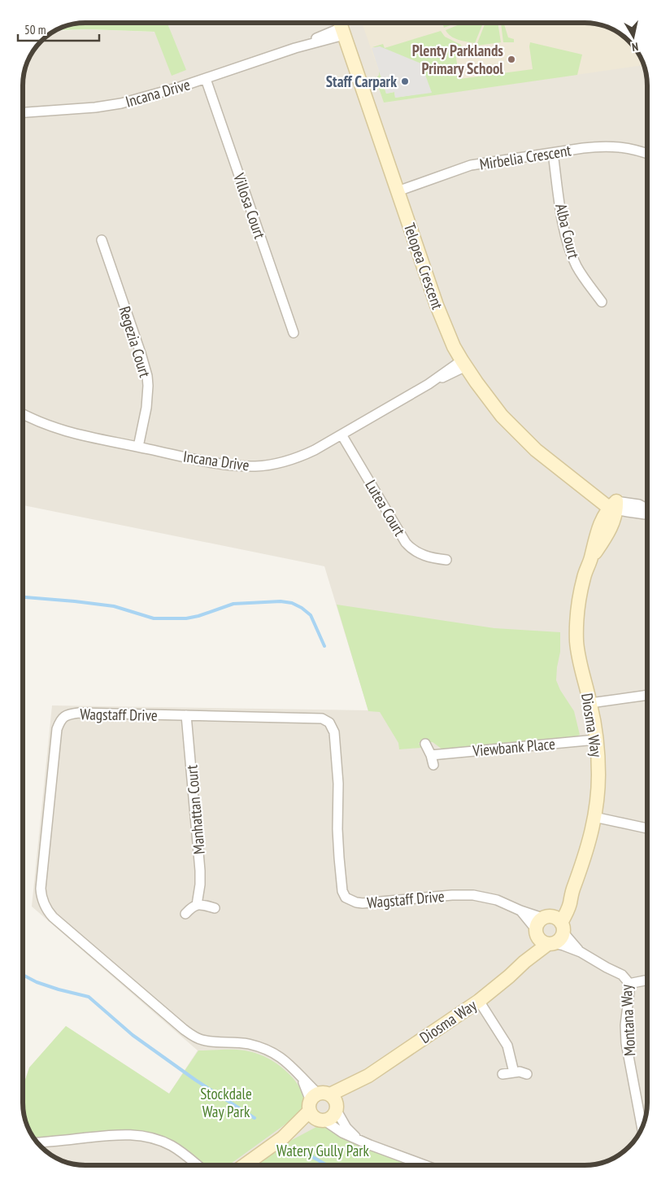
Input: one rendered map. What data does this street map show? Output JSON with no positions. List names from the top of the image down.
{
  "streets": {
    "street": [
      "Incana Drive",
      "Mirbelia Crescent",
      "Villosa Court",
      "Alba Court",
      "Telopea Crescent",
      "Regezia Court",
      "Lutea Court",
      "Wagstaff Drive",
      "Diosma Way",
      "Viewbank Place",
      "Manhattan Court",
      "Montana Way"
    ]
  },
  "crossings": [
    ["Incana Drive", "Villosa Court"],
    ["Incana Drive", "Telopea Crescent"],
    ["Incana Drive", "Regezia Court"],
    ["Incana Drive", "Lutea Court"],
    ["Mirbelia Crescent", "Alba Court"],
    ["Mirbelia Crescent", "Telopea Crescent"],
    ["Telopea Crescent", "Diosma Way"],
    ["Wagstaff Drive", "Diosma Way"],
    ["Wagstaff Drive", "Manhattan Court"],
    ["Wagstaff Drive", "Montana Way"],
    ["Diosma Way", "Viewbank Place"],
    ["Diosma Way", "Montana Way"]
  ],
  "parks": ["Stockdale Way Park", "Watery Gully Park"],
  "places": ["Plenty Parklands Primary School", "Staff Carpark"],
  "scale_bar": "50 m",
  "north": "bottom"
}
